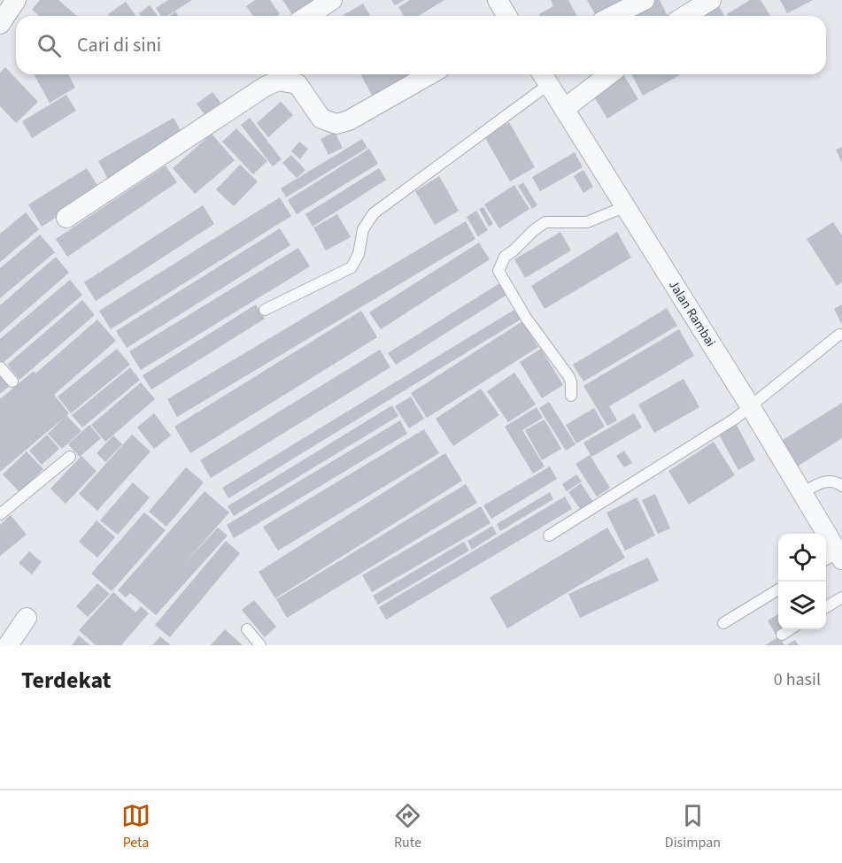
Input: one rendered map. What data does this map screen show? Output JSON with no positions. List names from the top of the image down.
{
  "streets": {
    "street": ["Jalan Rambai"]
  },
  "page": {
    "search": "Cari di sini",
    "heading": ["Terdekat", "0 hasil"],
    "nav": ["Peta", "Rute", "Disimpan"]
  }
}
